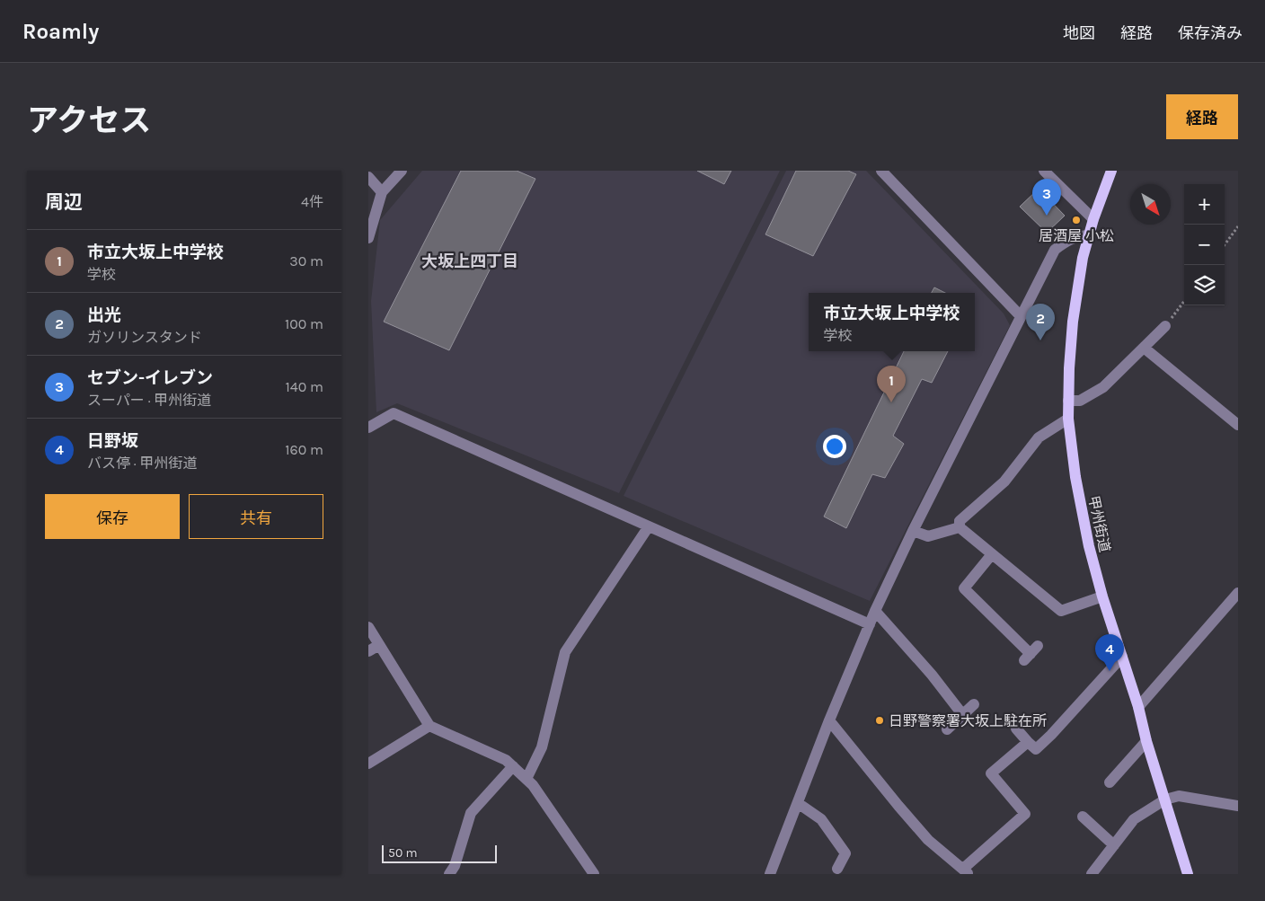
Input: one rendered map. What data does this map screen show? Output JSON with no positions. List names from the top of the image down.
{
  "streets": {
    "main road": ["甲州街道"]
  },
  "districts": ["大坂上四丁目"],
  "places": ["居酒屋 小松", "日野警察署大坂上駐在所"],
  "scale_bar": "50 m",
  "north": "bottom right",
  "page": {
    "header": "Roamly",
    "nav": ["地図", "経路", "保存済み"],
    "title": "アクセス",
    "buttons": [
      "経路",
      ["保存", "共有"]
    ],
    "heading": ["周辺", "4件"],
    "pins": [
      "3",
      "2",
      "1",
      "4"
    ],
    "map_buttons": ["+", "−"],
    "list": [
      {
        "mark": "1",
        "name": "市立大坂上中学校",
        "note": "学校",
        "value": "30 m"
      },
      {
        "mark": "2",
        "name": "出光",
        "note": "ガソリンスタンド",
        "value": "100 m"
      },
      {
        "mark": "3",
        "name": "セブン-イレブン",
        "note": "スーパー · 甲州街道",
        "value": "140 m"
      },
      {
        "mark": "4",
        "name": "日野坂",
        "note": "バス停 · 甲州街道",
        "value": "160 m"
      }
    ],
    "popup": ["市立大坂上中学校", "学校"],
    "scale": "50 m"
  }
}
